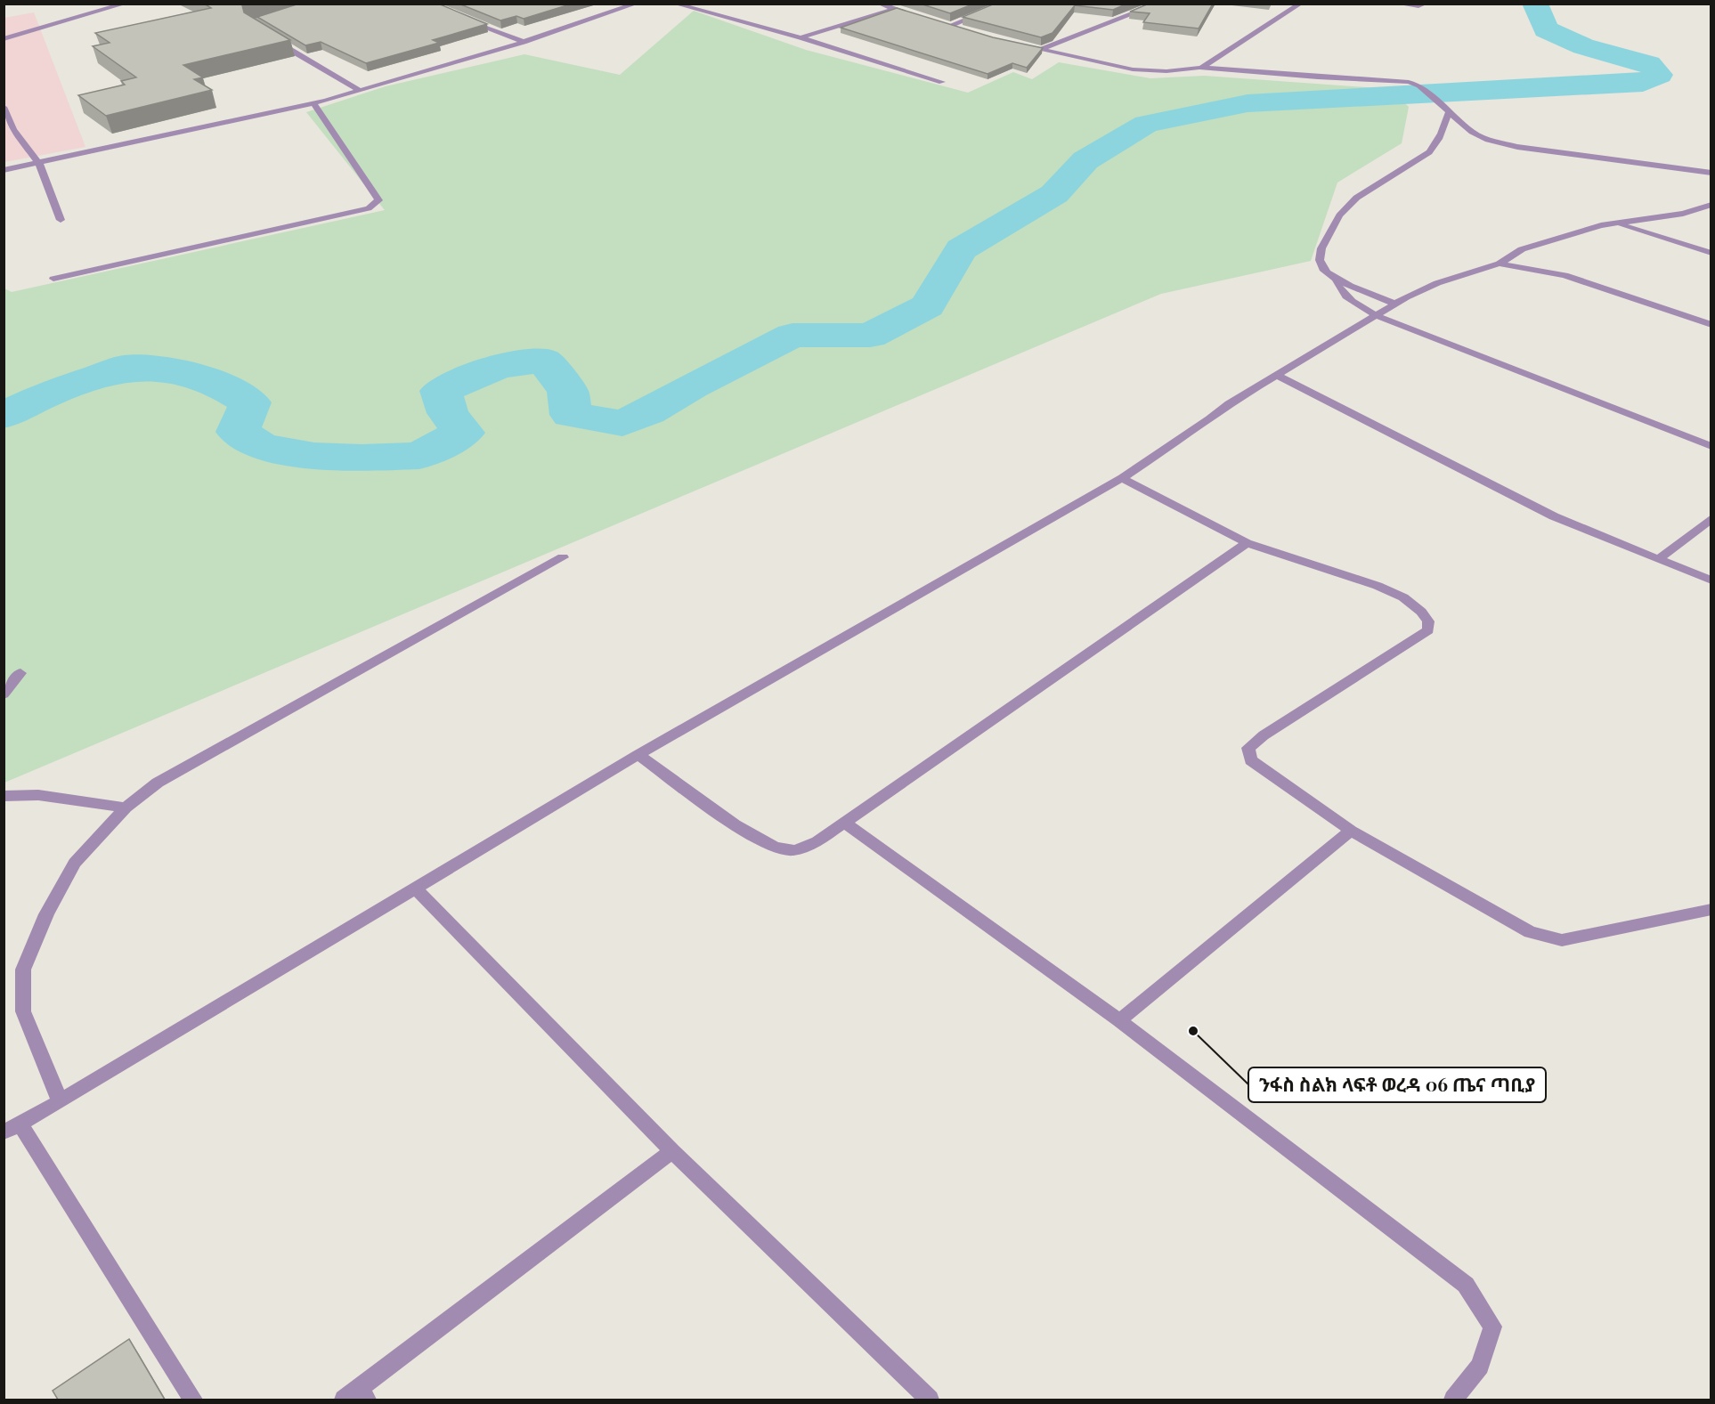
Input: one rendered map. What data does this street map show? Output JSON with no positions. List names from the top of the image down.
{
  "places": ["ንፋስ ስልክ ላፍቶ ወረዳ 06 ጤና ጣቢያ"]
}
